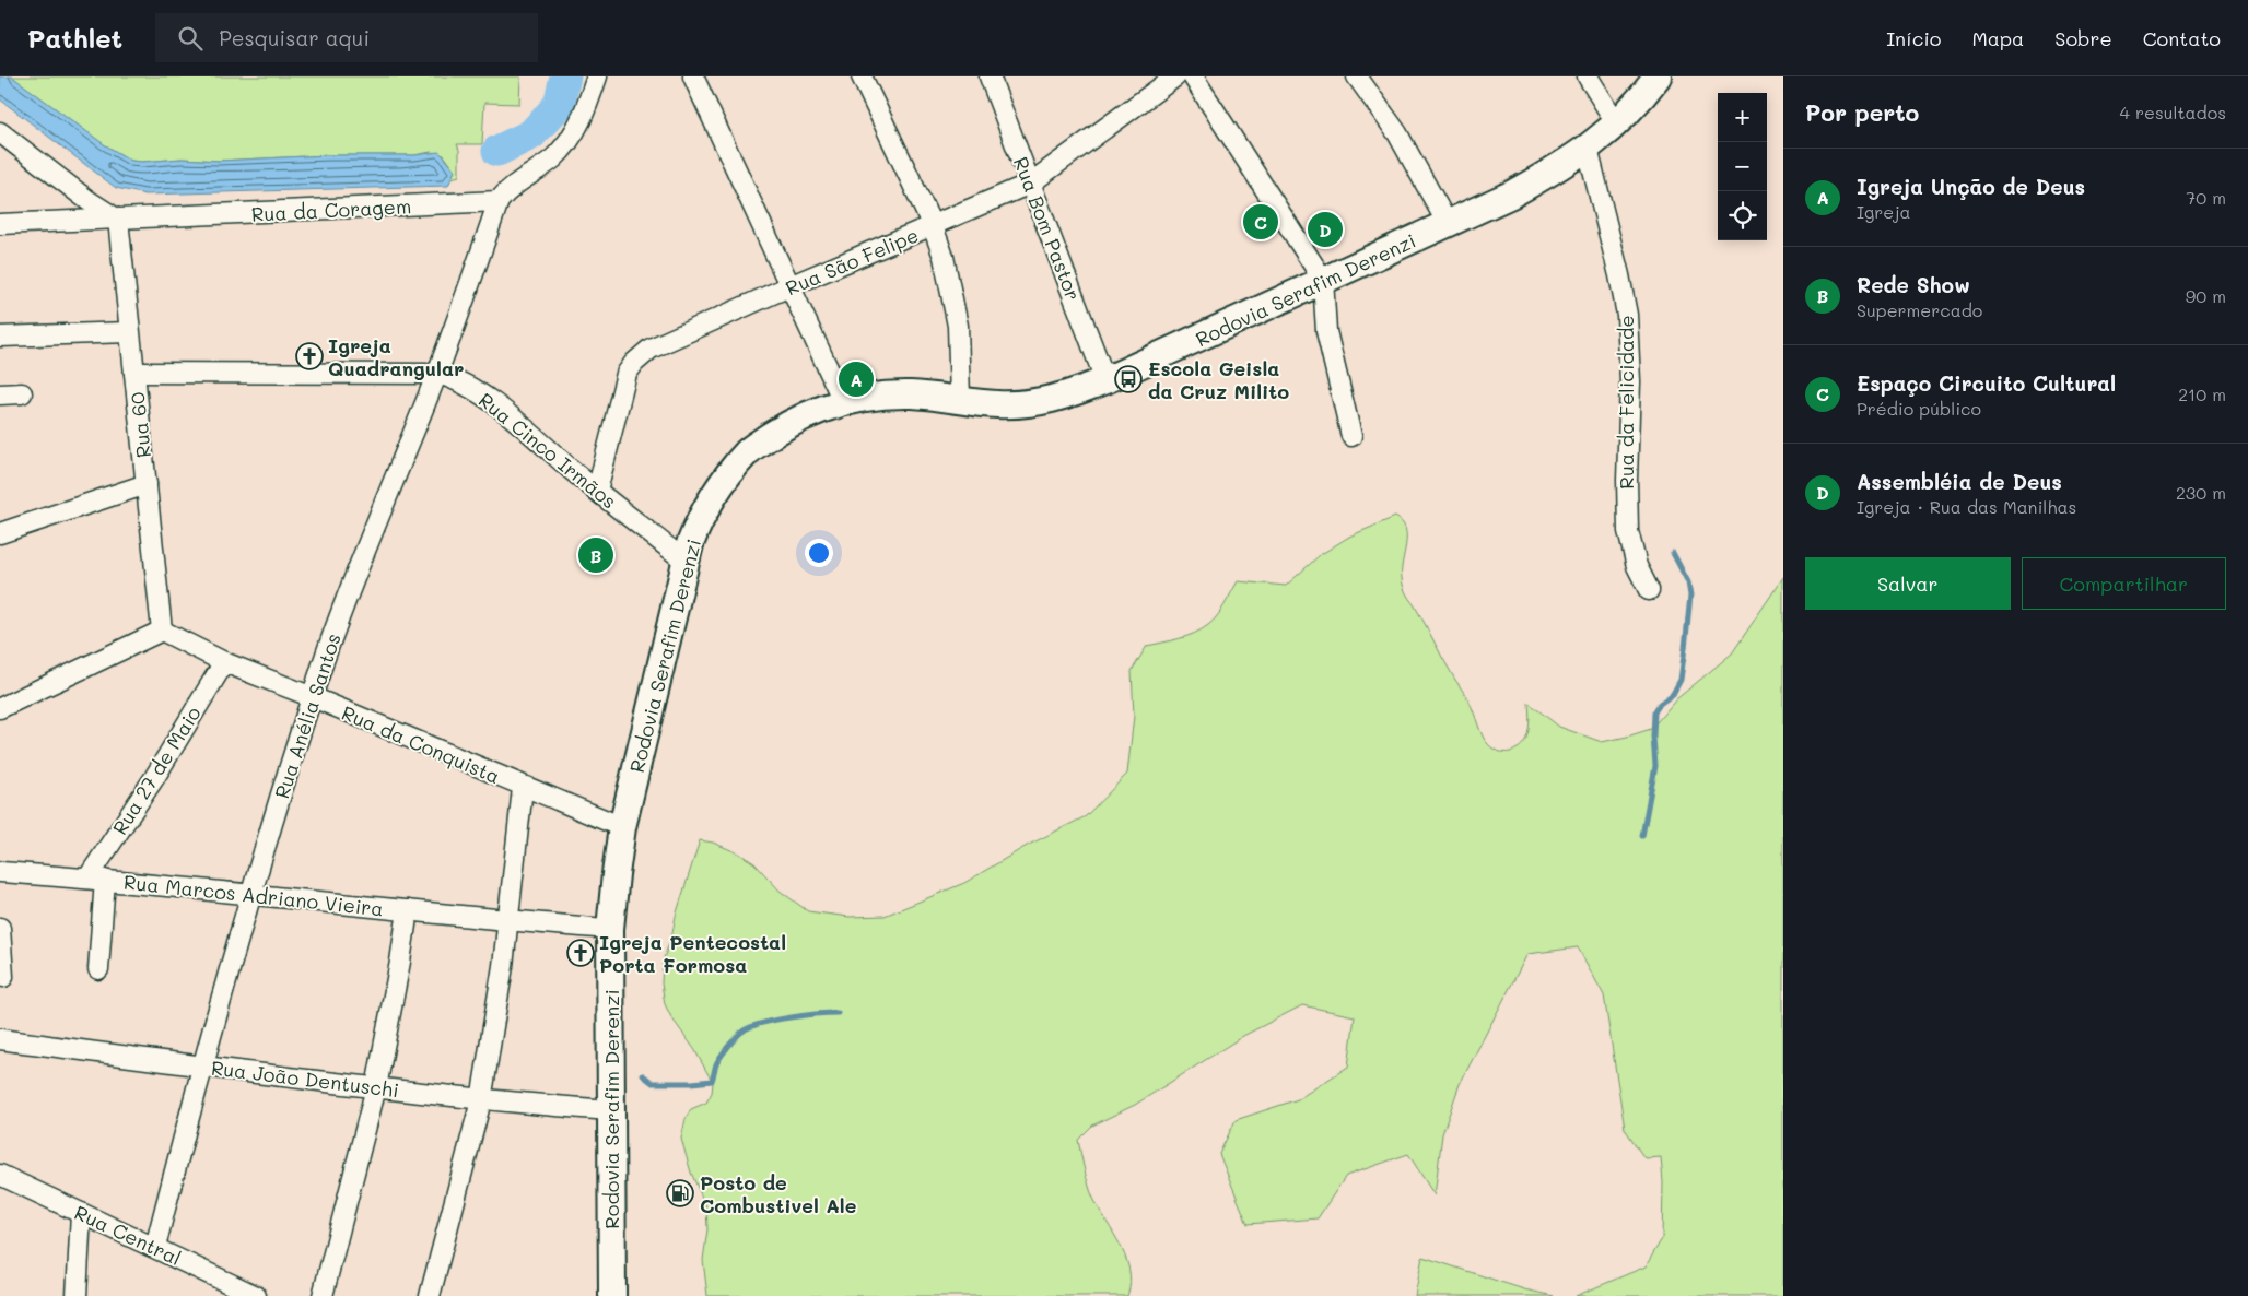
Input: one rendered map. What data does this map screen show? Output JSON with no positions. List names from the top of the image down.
{
  "streets": {
    "main road": ["Rodovia Serafim Derenzi"],
    "street": [
      "Rua da Coragem",
      "Rua Bom Pastor",
      "Rua São Felipe",
      "Rua da Felicidade",
      "Rua 60",
      "Rua Cinco Irmãos",
      "Rua Anélia Santos",
      "Rua da Conquista",
      "Rua 27 de Maio",
      "Rua Marcos Adriano Vieira",
      "Rua João Dentuschi",
      "Rua Central"
    ]
  },
  "crossings": [
    ["Rua da Coragem", "Rua 60"],
    ["Rua da Coragem", "Rua Anélia Santos"],
    ["Rua Bom Pastor", "Rua São Felipe"],
    ["Rua Bom Pastor", "Rodovia Serafim Derenzi"],
    ["Rua São Felipe", "Rua Cinco Irmãos"],
    ["Rodovia Serafim Derenzi", "Rua da Felicidade"],
    ["Rodovia Serafim Derenzi", "Rua Cinco Irmãos"],
    ["Rodovia Serafim Derenzi", "Rua da Conquista"],
    ["Rodovia Serafim Derenzi", "Rua Marcos Adriano Vieira"],
    ["Rodovia Serafim Derenzi", "Rua João Dentuschi"],
    ["Rua 60", "Rua Cinco Irmãos"],
    ["Rua 60", "Rua da Conquista"],
    ["Rua Cinco Irmãos", "Rua Anélia Santos"],
    ["Rua Anélia Santos", "Rua da Conquista"],
    ["Rua Anélia Santos", "Rua Marcos Adriano Vieira"],
    ["Rua Anélia Santos", "Rua João Dentuschi"],
    ["Rua Anélia Santos", "Rua Central"],
    ["Rua da Conquista", "Rua 27 de Maio"],
    ["Rua 27 de Maio", "Rua Marcos Adriano Vieira"]
  ],
  "places": {
    "church": ["Igreja Quadrangular", "Igreja Pentecostal Porta Formosa"],
    "bus stop": ["Escola Geisla da Cruz Milito"],
    "fuel station": ["Posto de Combustivel Ale"]
  },
  "page": {
    "header": "Pathlet",
    "search": "Pesquisar aqui",
    "nav": [
      "Início",
      "Mapa",
      "Sobre",
      "Contato"
    ],
    "heading": ["Por perto", "4 resultados"],
    "map_buttons": ["+", "−"],
    "list": [
      {
        "mark": "A",
        "name": "Igreja Unção de Deus",
        "note": "Igreja",
        "value": "70 m"
      },
      {
        "mark": "B",
        "name": "Rede Show",
        "note": "Supermercado",
        "value": "90 m"
      },
      {
        "mark": "C",
        "name": "Espaço Circuito Cultural",
        "note": "Prédio público",
        "value": "210 m"
      },
      {
        "mark": "D",
        "name": "Assembléia de Deus",
        "note": "Igreja · Rua das Manilhas",
        "value": "230 m"
      }
    ],
    "pins": [
      "C",
      "D",
      "A",
      "B"
    ],
    "buttons": ["Salvar", "Compartilhar"]
  }
}
